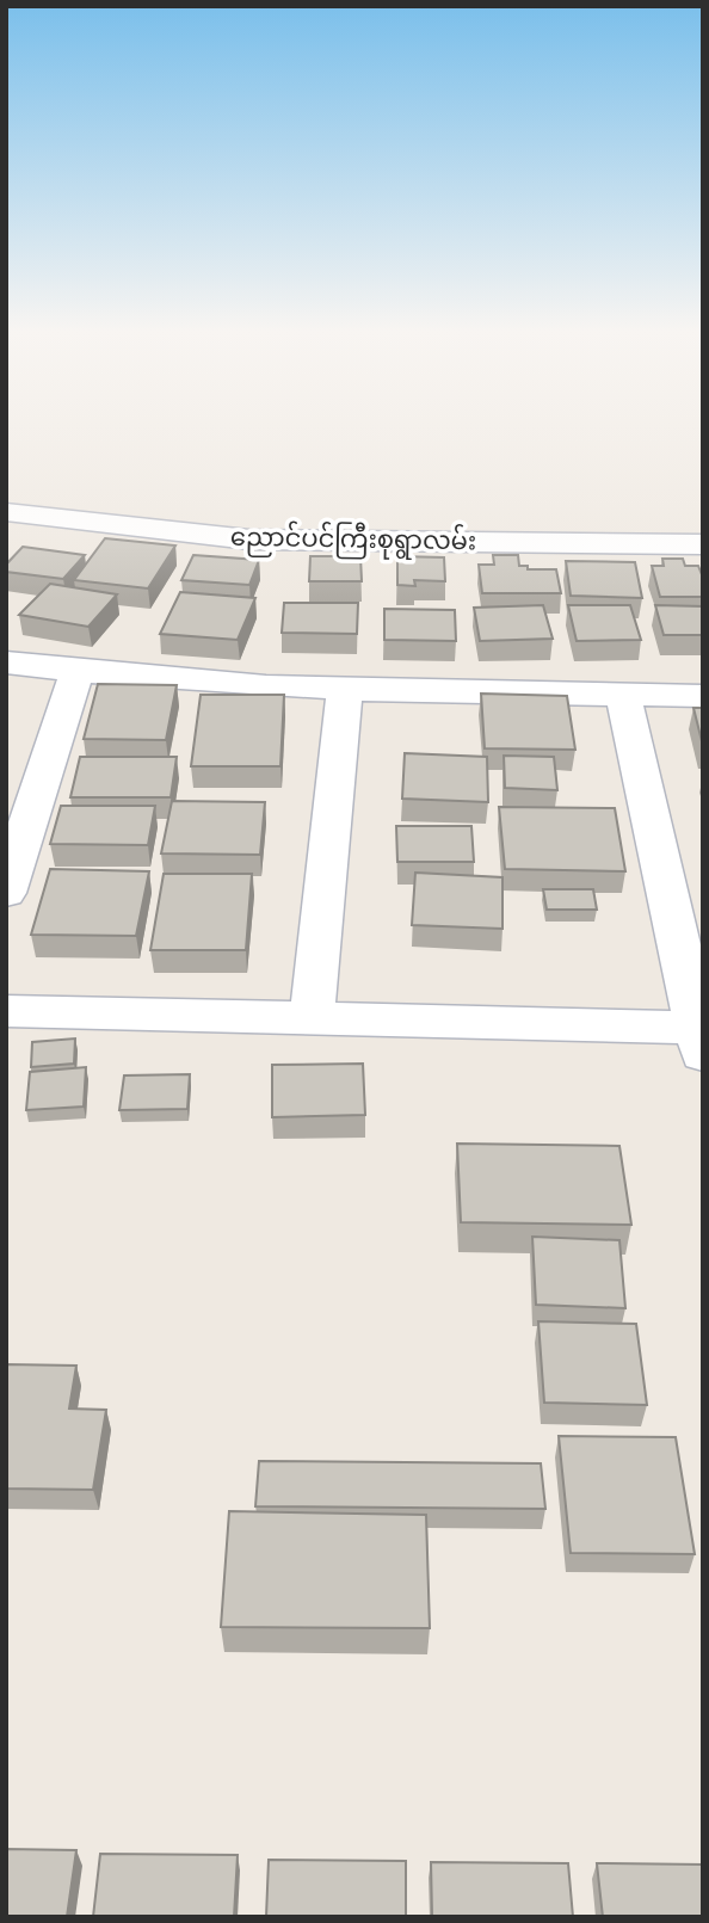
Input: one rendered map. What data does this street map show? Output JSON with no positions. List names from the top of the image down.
{
  "streets": {
    "street": ["ညောင်ပင်ကြီးစုရွာလမ်း"]
  }
}
